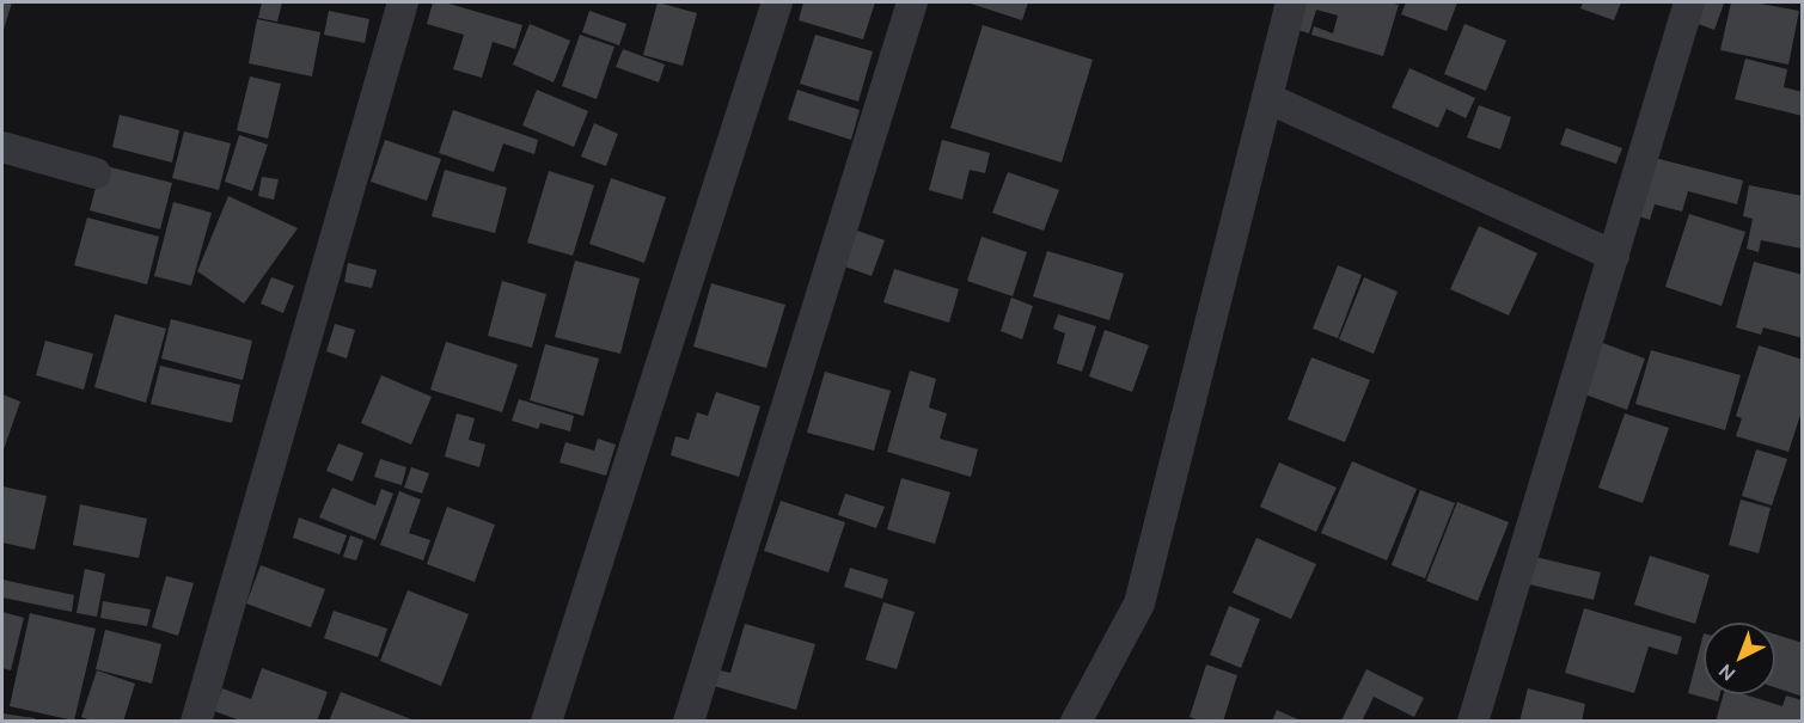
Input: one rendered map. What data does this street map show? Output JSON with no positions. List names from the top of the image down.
{
  "north": "bottom left"
}
